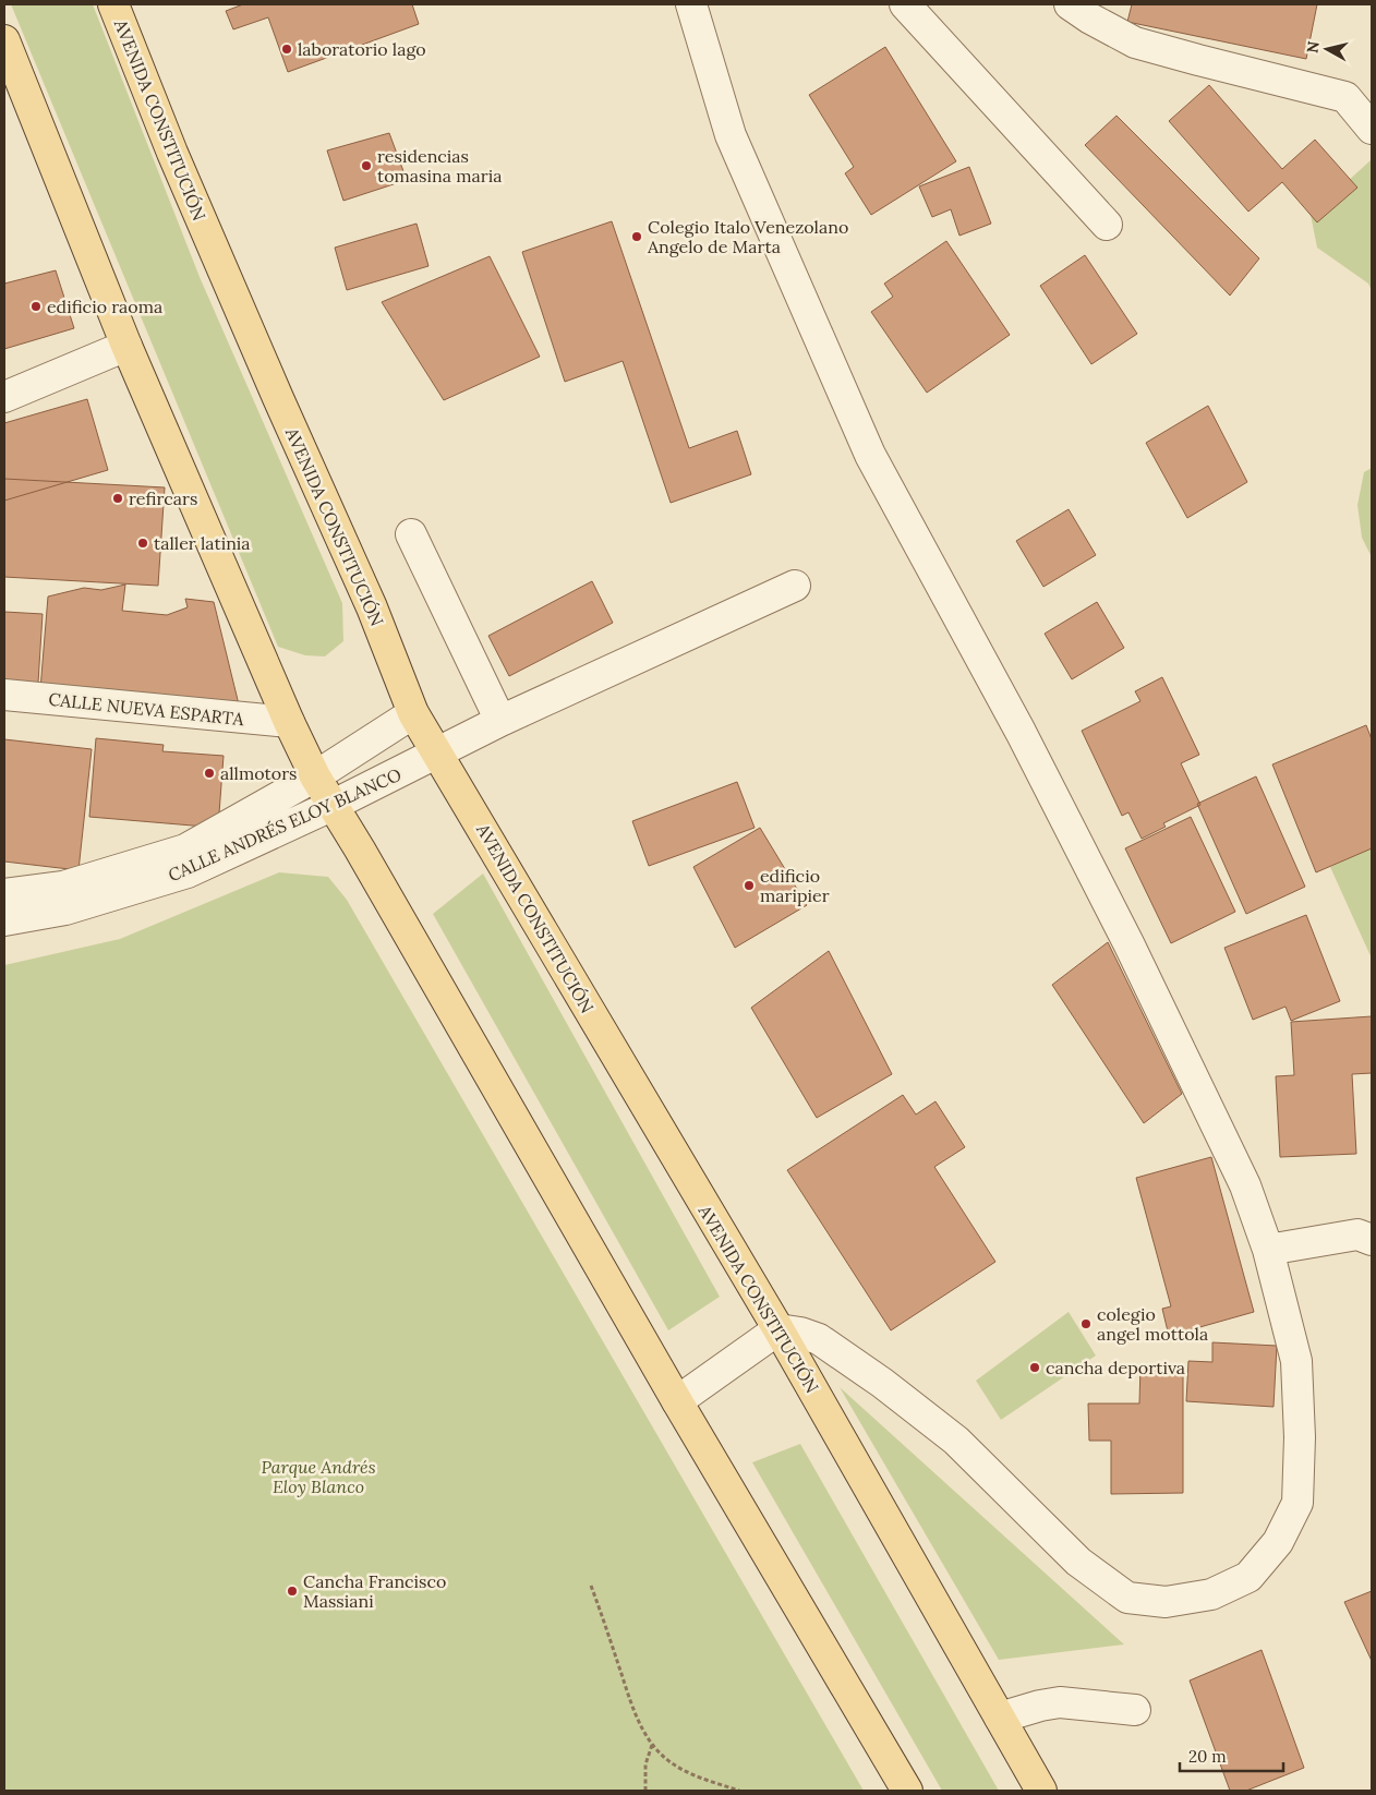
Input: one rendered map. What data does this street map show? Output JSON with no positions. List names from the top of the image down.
{
  "streets": {
    "main road": ["AVENIDA CONSTITUCIÓN"],
    "street": ["CALLE NUEVA ESPARTA", "CALLE ANDRÉS ELOY BLANCO"]
  },
  "crossings": [
    ["AVENIDA CONSTITUCIÓN", "CALLE ANDRÉS ELOY BLANCO"]
  ],
  "parks": ["Parque Andrés Eloy Blanco"],
  "places": [
    "laboratorio lago",
    "residencias tomasina maria",
    "Colegio Italo Venezolano Angelo de Marta",
    "edificio raoma",
    "refircars",
    "taller latinia",
    "allmotors",
    "edificio maripier",
    "colegio angel mottola",
    "cancha deportiva",
    "Cancha Francisco Massiani"
  ],
  "scale_bar": "20 m",
  "north": "left"
}
